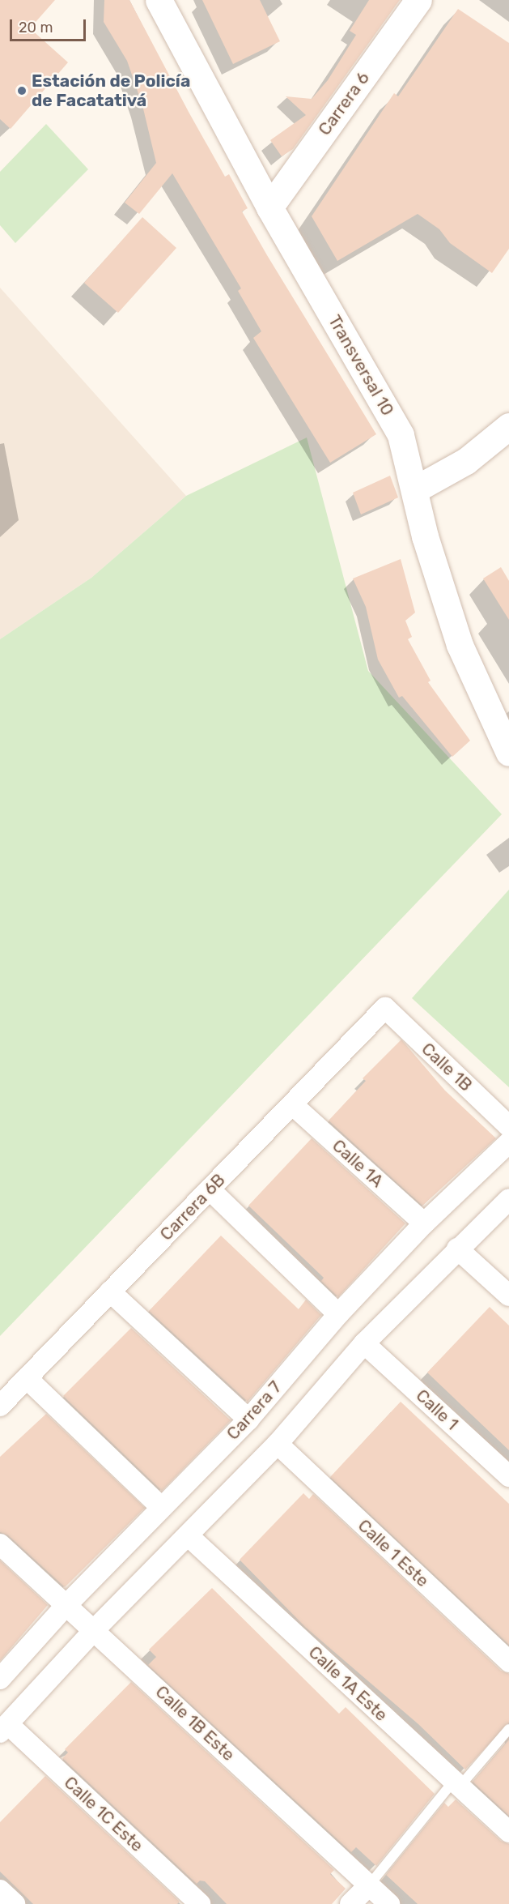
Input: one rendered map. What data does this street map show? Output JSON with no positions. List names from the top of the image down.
{
  "streets": {
    "main road": ["Carrera 6", "Transversal 10"],
    "street": [
      "Calle 1B",
      "Calle 1A",
      "Carrera 6B",
      "Calle 1",
      "Carrera 7",
      "Calle 1 Este",
      "Calle 1A Este",
      "Calle 1B Este",
      "Calle 1C Este"
    ]
  },
  "crossings": [
    ["Carrera 6", "Transversal 10"],
    ["Calle 1B", "Carrera 6B"],
    ["Calle 1A", "Carrera 6B"],
    ["Calle 1A", "Carrera 7"],
    ["Carrera 7", "Calle 1B Este"]
  ],
  "places": ["Estación de Policía de Facatativá"],
  "scale_bar": "20 m"
}
